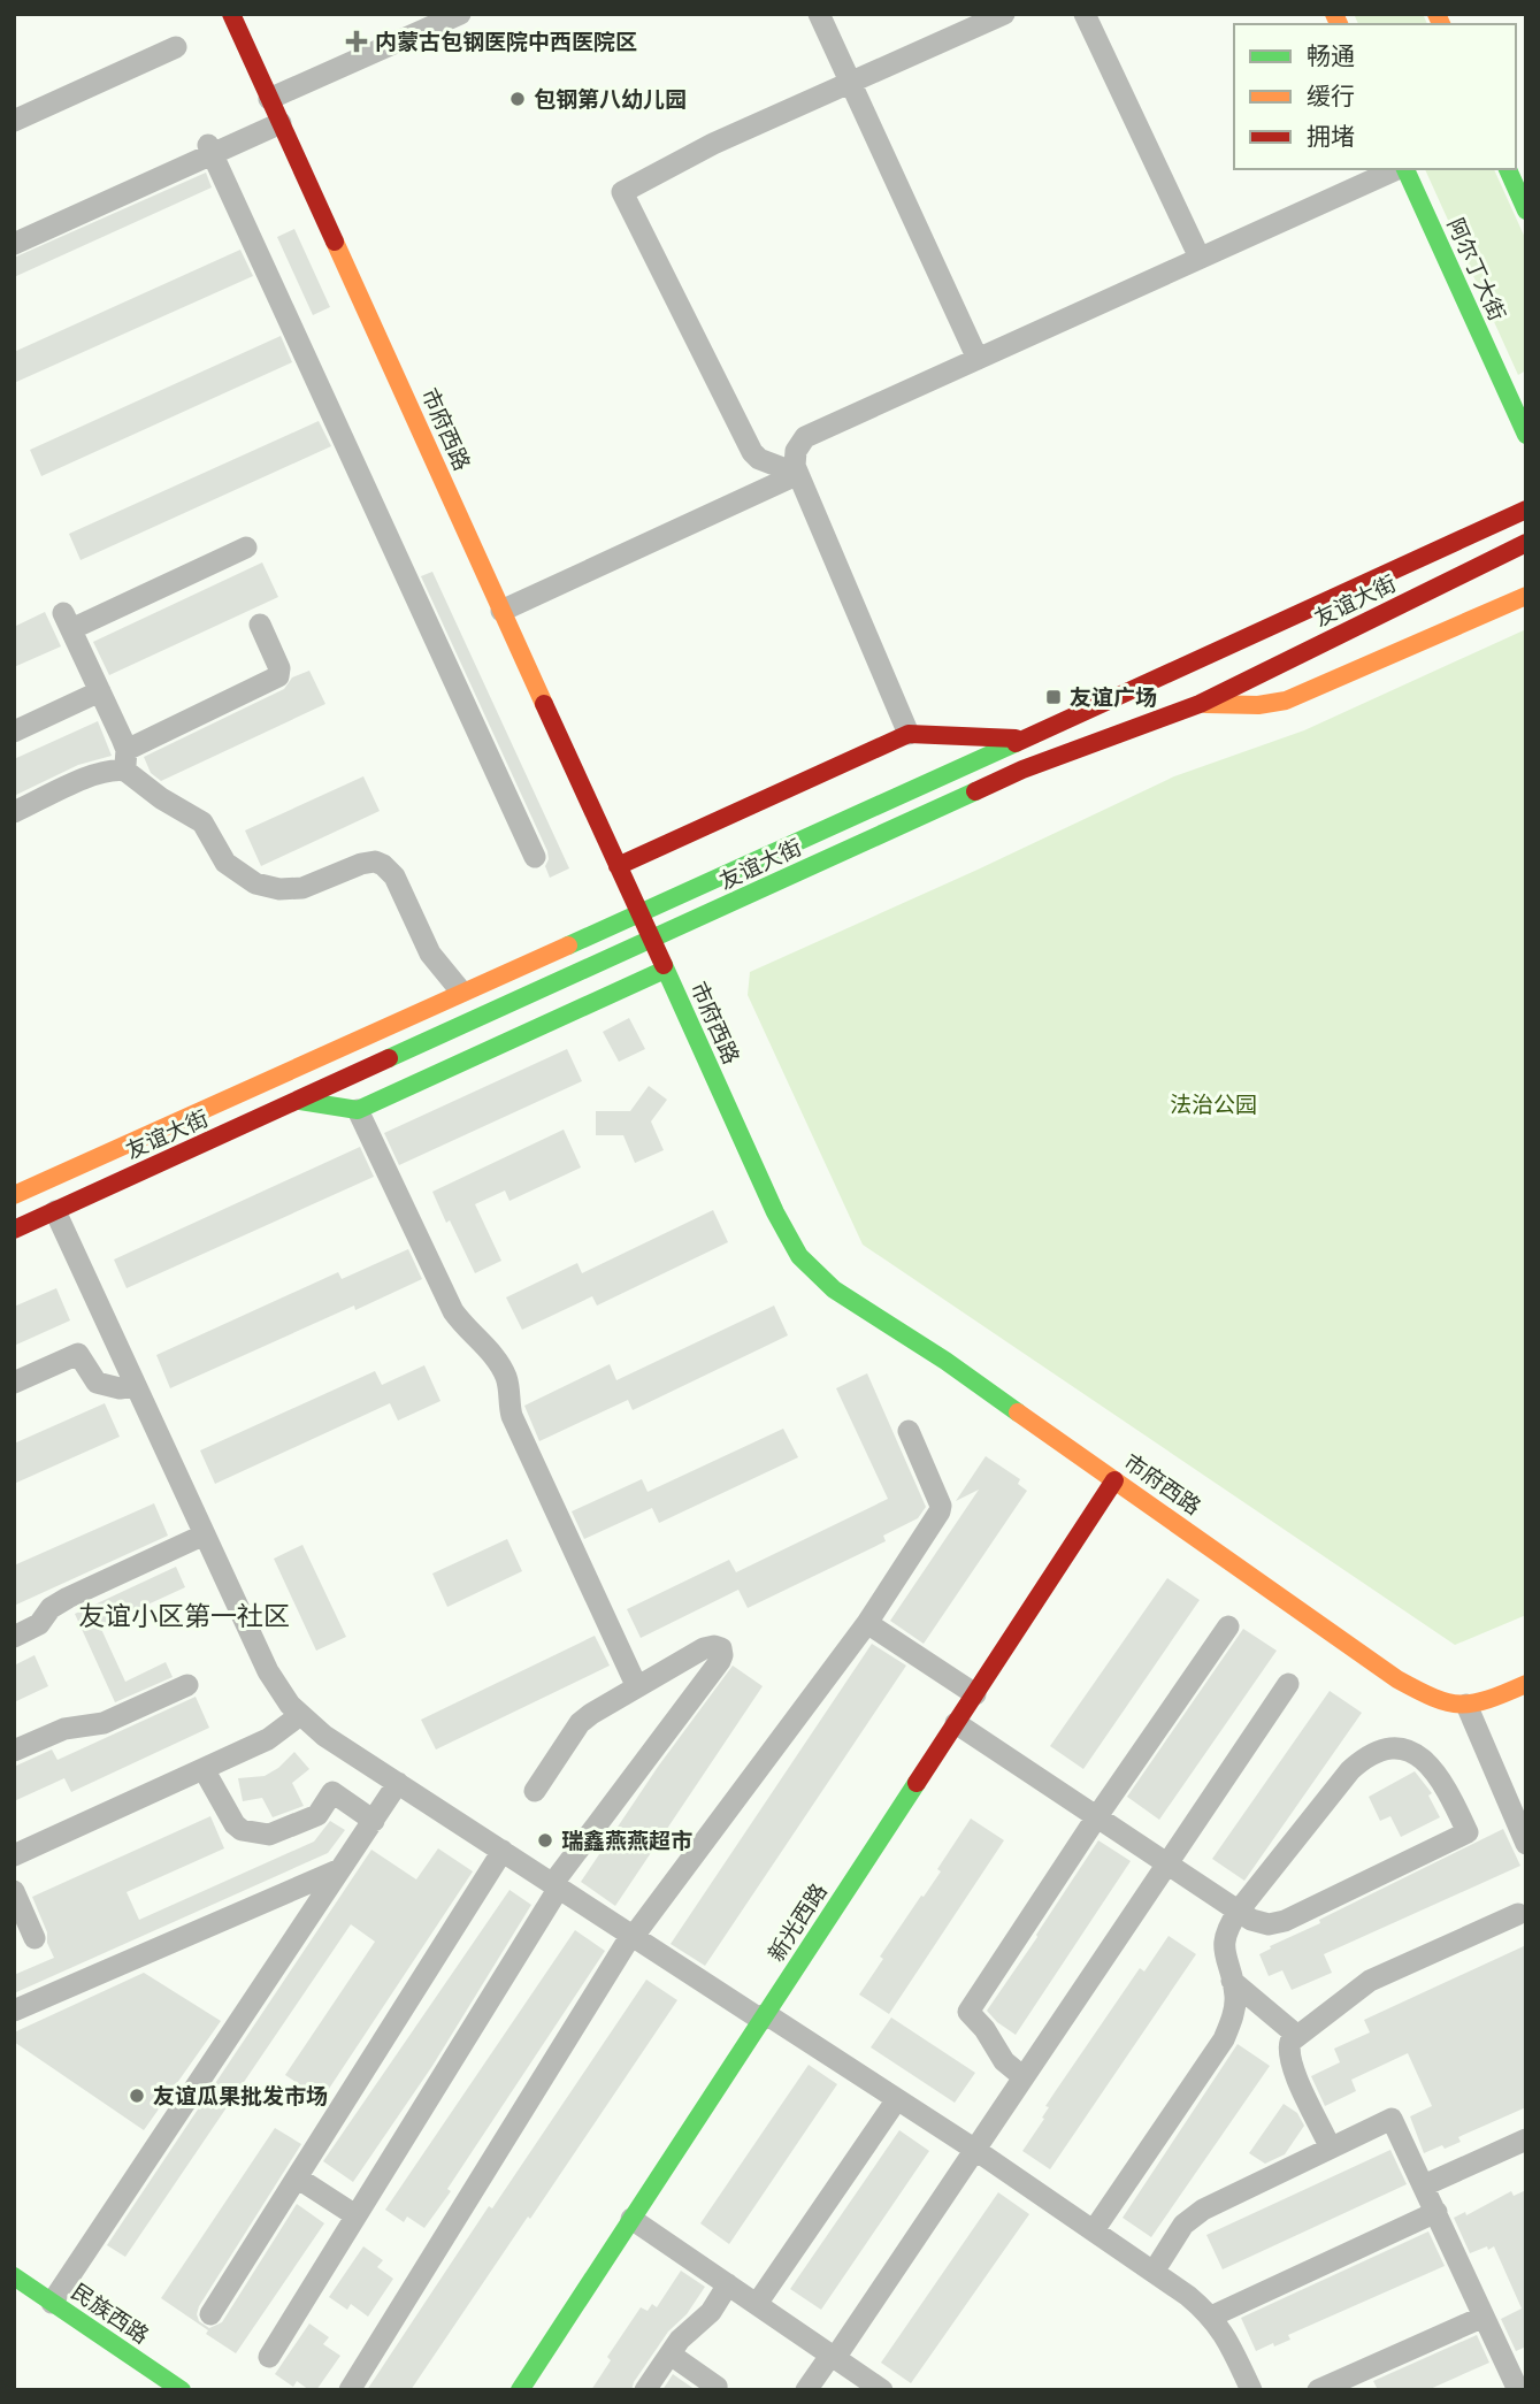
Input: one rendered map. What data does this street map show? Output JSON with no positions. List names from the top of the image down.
{
  "streets": {
    "main road": [
      "阿尔丁大街",
      "市府西路",
      "友谊大街",
      "新光西路",
      "民族西路"
    ]
  },
  "crossings": [
    ["市府西路", "友谊大街"],
    ["市府西路", "新光西路"]
  ],
  "districts": ["友谊小区第一社区"],
  "parks": ["法治公园"],
  "places": {
    "health": ["内蒙古包钢医院中西医院区"],
    "other": ["包钢第八幼儿园", "瑞鑫燕燕超市", "友谊瓜果批发市场"],
    "transit": ["友谊广场"]
  },
  "legend": ["畅通", "缓行", "拥堵"]
}
